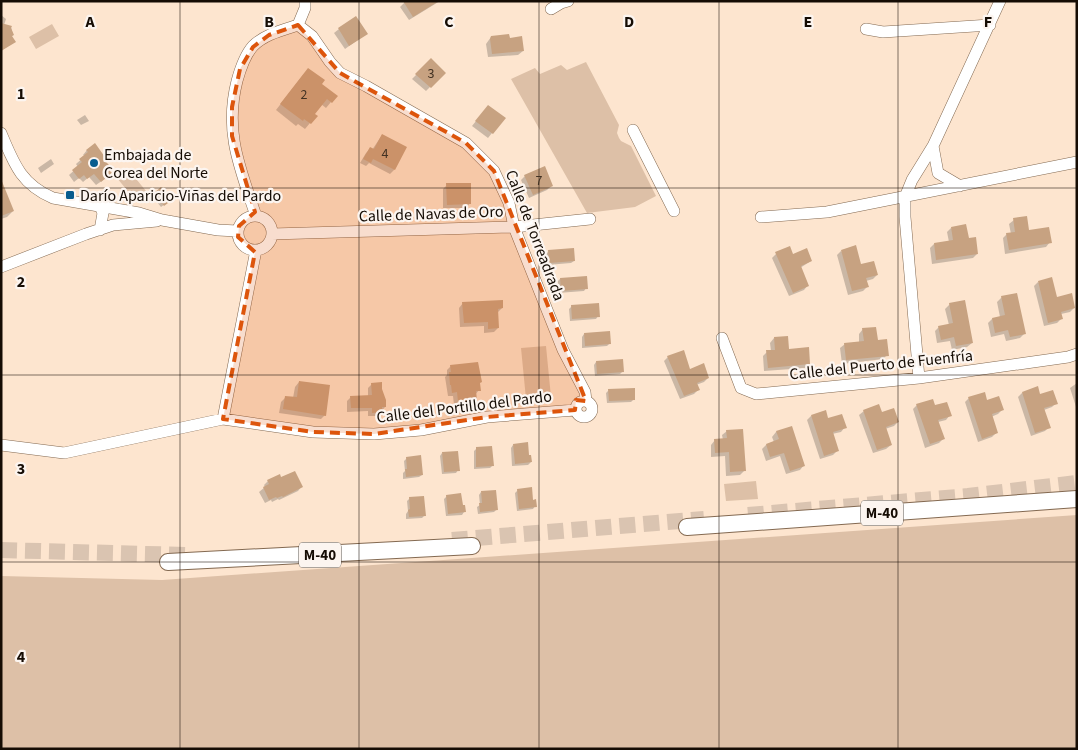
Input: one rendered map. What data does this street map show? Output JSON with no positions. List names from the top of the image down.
{
  "streets": {
    "highway": ["M-40"],
    "street": [
      "Calle de Navas de Oro",
      "Calle de Torreadrada",
      "Calle del Puerto de Fuenfría",
      "Calle del Portillo del Pardo"
    ]
  },
  "crossings": [
    ["Calle de Navas de Oro", "Calle de Torreadrada"],
    ["Calle de Torreadrada", "Calle del Portillo del Pardo"]
  ],
  "places": {
    "other": ["Embajada de Corea del Norte"],
    "transit": ["Darío Aparicio-Viñas del Pardo"]
  },
  "house_numbers": [
    "3",
    "2",
    "4",
    "7"
  ],
  "grid": {
    "columns": [
      "A",
      "B",
      "C",
      "D",
      "E",
      "F"
    ],
    "rows": [
      "1",
      "2",
      "3",
      "4"
    ]
  }
}
